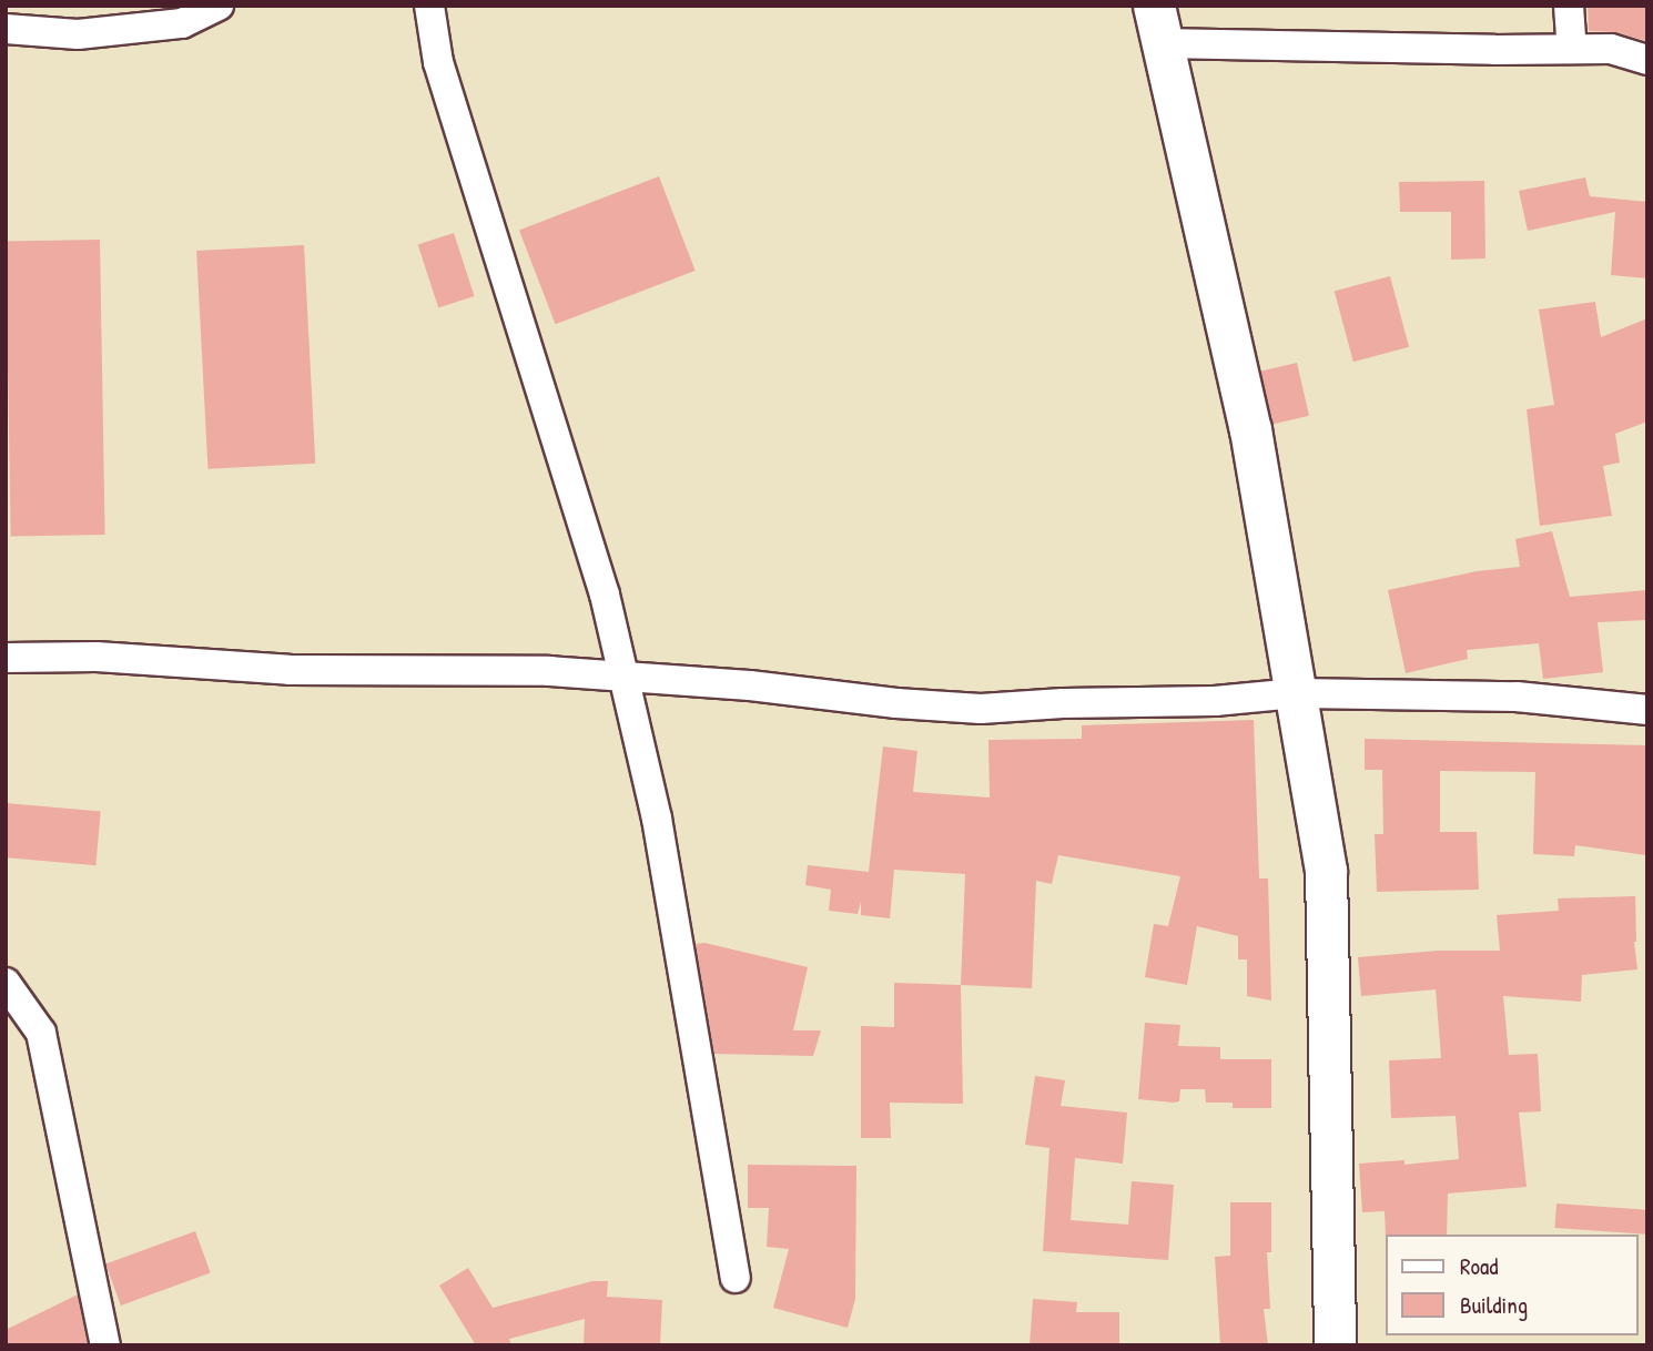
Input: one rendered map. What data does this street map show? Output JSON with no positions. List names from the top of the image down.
{
  "legend": ["Road", "Building"]
}
